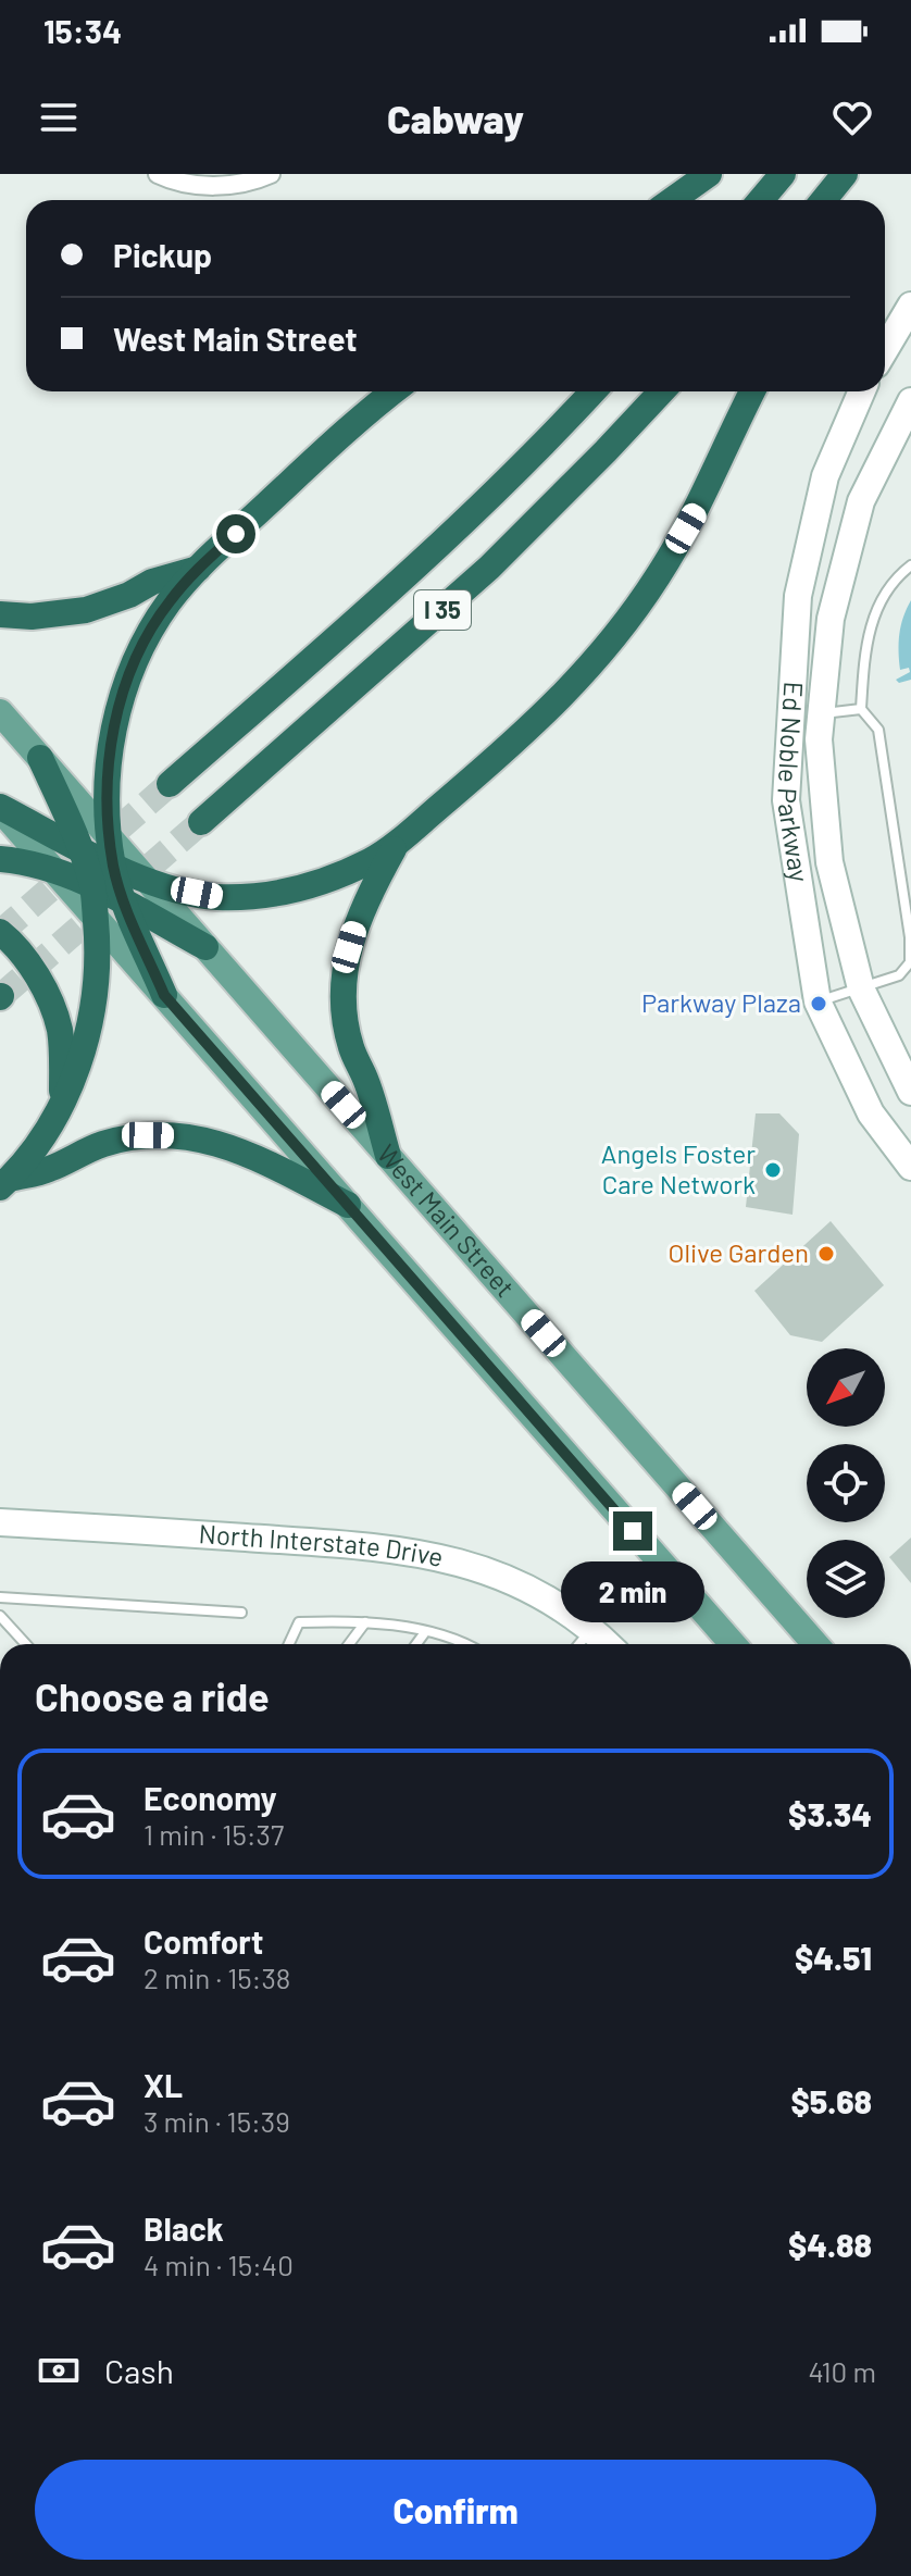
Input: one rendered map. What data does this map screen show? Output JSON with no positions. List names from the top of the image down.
{
  "streets": {
    "highway": ["I 35"],
    "main road": ["Ed Noble Parkway", "West Main Street", "North Interstate Drive"]
  },
  "places": ["Parkway Plaza", "Angels Foster Care Network", "Olive Garden"],
  "north": "bottom left",
  "page": {
    "status": "15:34",
    "header": "Cabway",
    "banner": ["Pickup", "West Main Street"],
    "bubble": "2 min",
    "heading": "Choose a ride",
    "list": [
      {
        "name": "Economy",
        "note": "1 min · 15:37",
        "value": "$3.34"
      },
      {
        "name": "Comfort",
        "note": "2 min · 15:38",
        "value": "$4.51"
      },
      {
        "name": "XL",
        "note": "3 min · 15:39",
        "value": "$5.68"
      },
      {
        "name": "Black",
        "note": "4 min · 15:40",
        "value": "$4.88"
      }
    ],
    "pay": ["Cash", "410 m"],
    "buttons": "Confirm"
  }
}
